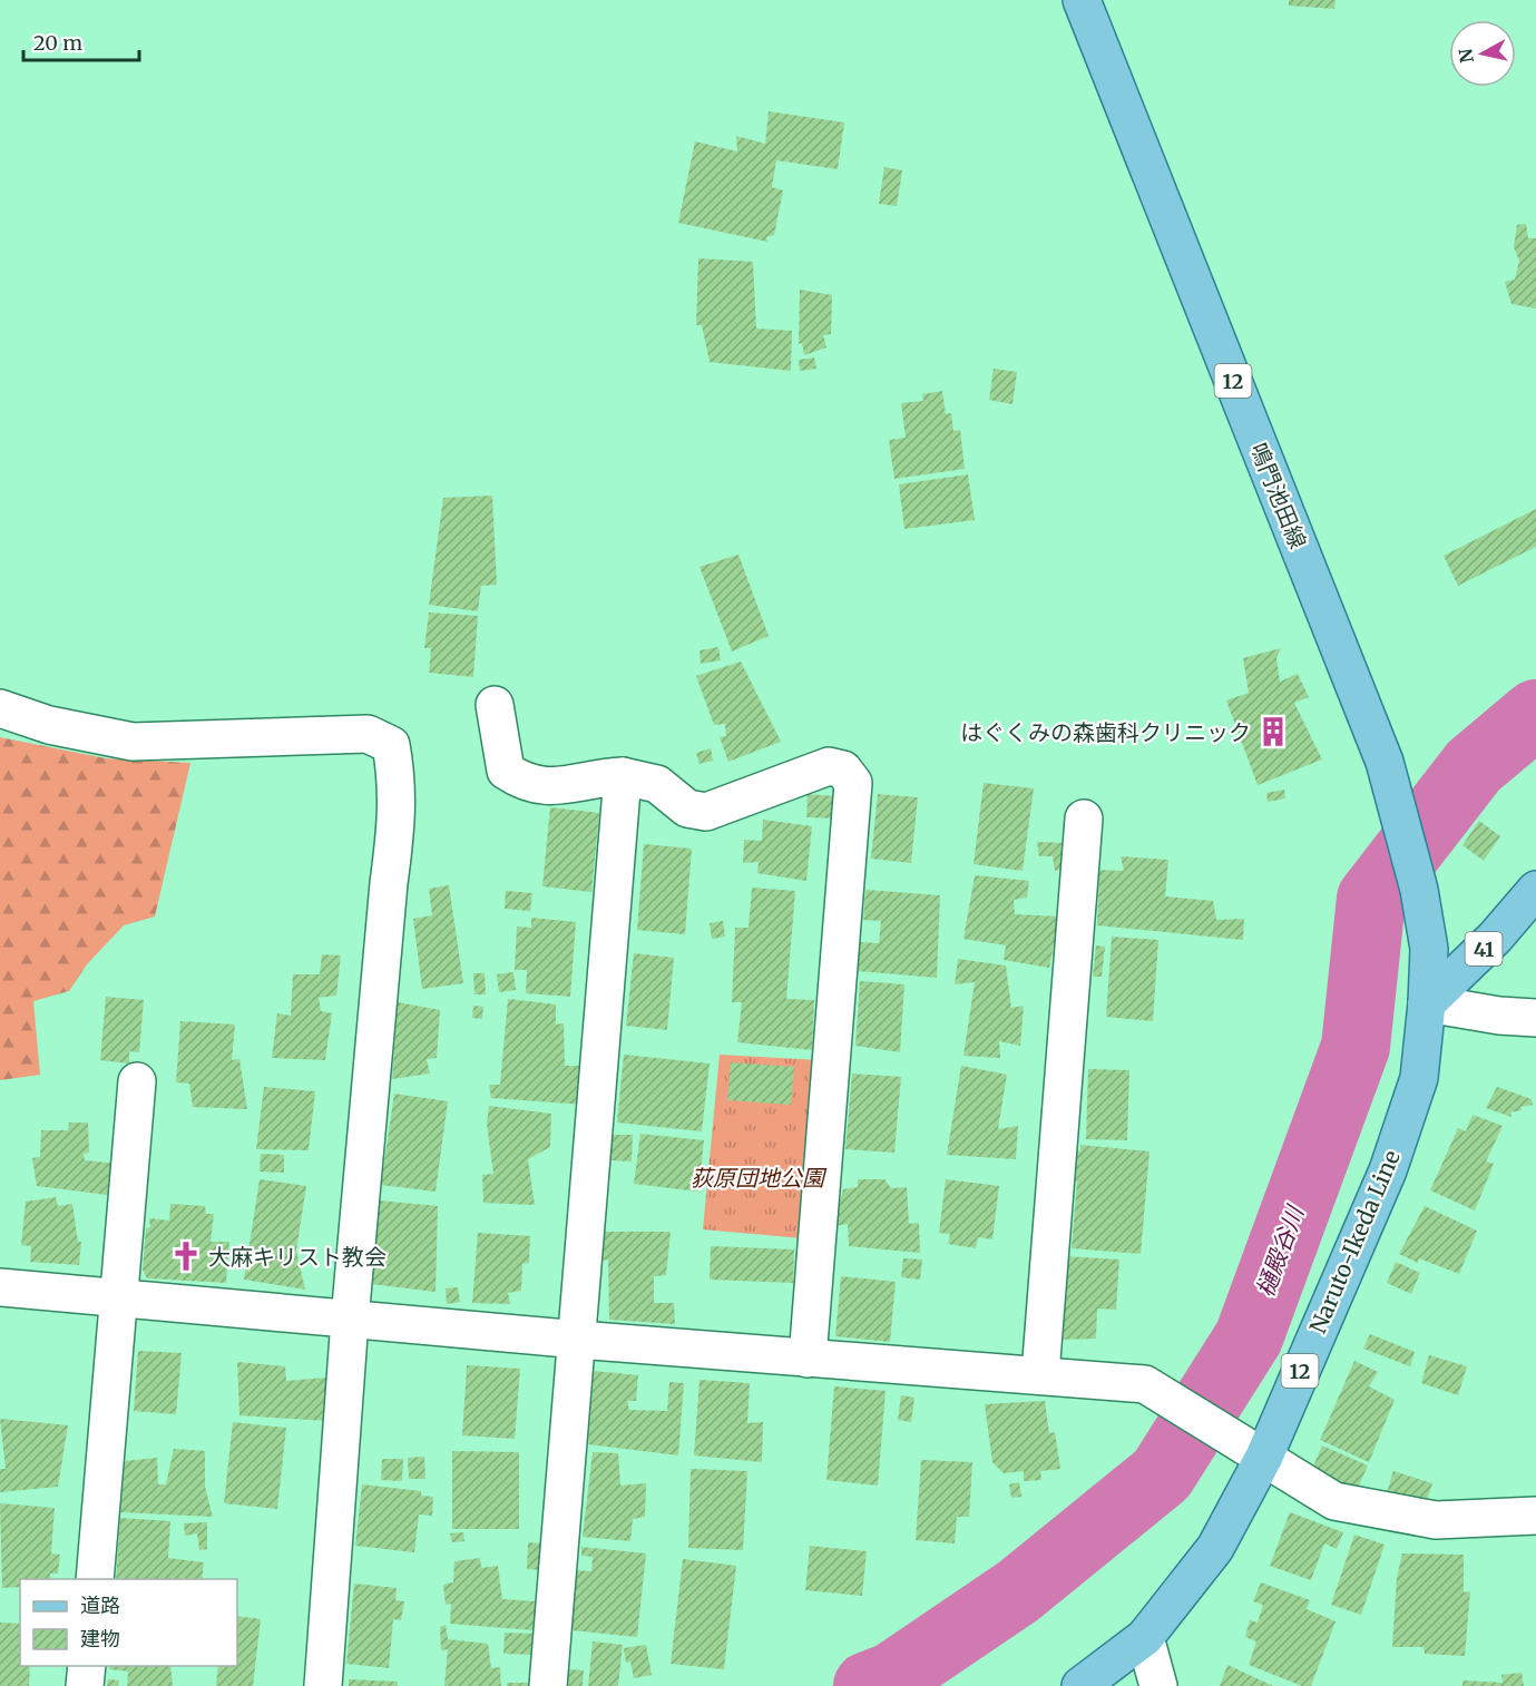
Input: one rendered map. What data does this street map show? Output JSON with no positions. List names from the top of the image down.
{
  "streets": {
    "main road": [
      "12",
      "鳴門池田線",
      "41",
      "Naruto-Ikeda Line"
    ]
  },
  "crossings": [
    ["鳴門池田線", "41"],
    ["鳴門池田線", "Naruto-Ikeda Line"],
    ["41", "Naruto-Ikeda Line"]
  ],
  "water": ["樋殿谷川"],
  "parks": ["荻原団地公園"],
  "places": {
    "building": ["はぐくみの森歯科クリニック"],
    "church": ["大麻キリスト教会"]
  },
  "legend": ["道路", "建物"],
  "scale_bar": "20 m",
  "north": "left"
}
